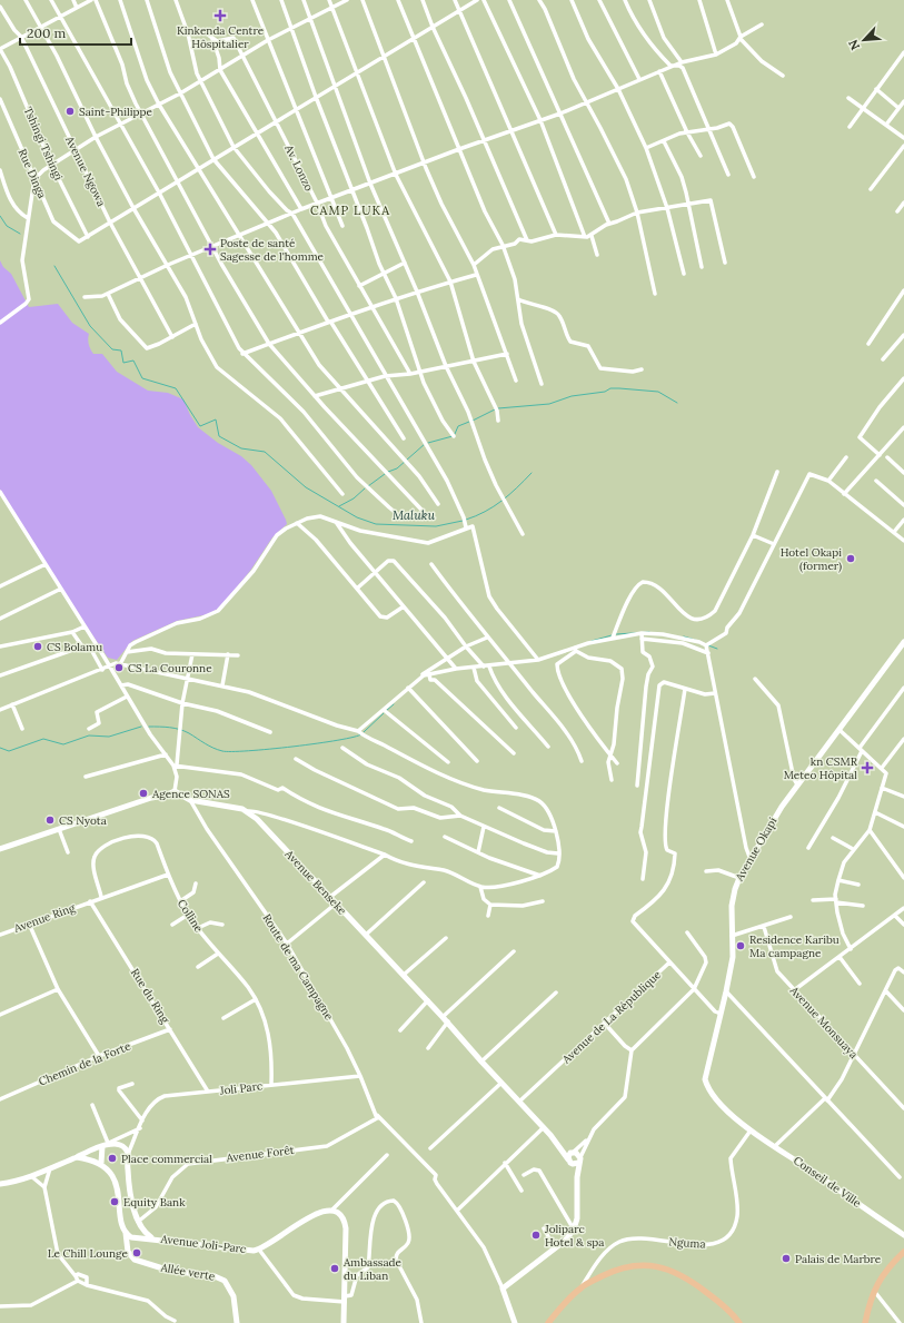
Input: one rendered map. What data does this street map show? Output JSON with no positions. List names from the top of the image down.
{
  "streets": {
    "street": [
      "Tshingi Tshingi",
      "Av. Lonzo",
      "Avenue Ngowa",
      "Rue Dinga",
      "Avenue Okapi",
      "Avenue Benseke",
      "Colline",
      "Avenue Ring",
      "Route de ma Campagne",
      "Rue du Ring",
      "Avenue de La République",
      "Avenue Monsuaya",
      "Chemin de la Forte",
      "Joli Parc",
      "Avenue Forêt",
      "Conseil de Ville",
      "Nguma",
      "Avenue Joli-Parc",
      "Allée verte"
    ]
  },
  "crossings": [
    ["Tshingi Tshingi", "Rue Dinga"],
    ["Avenue Okapi", "Avenue de La République"],
    ["Avenue Okapi", "Conseil de Ville"],
    ["Avenue Okapi", "Nguma"],
    ["Avenue Benseke", "Avenue de La République"],
    ["Colline", "Avenue Ring"],
    ["Colline", "Joli Parc"],
    ["Avenue Ring", "Rue du Ring"],
    ["Route de ma Campagne", "Joli Parc"],
    ["Route de ma Campagne", "Avenue Forêt"],
    ["Rue du Ring", "Chemin de la Forte"],
    ["Rue du Ring", "Joli Parc"],
    ["Conseil de Ville", "Nguma"],
    ["Avenue Joli-Parc", "Allée verte"]
  ],
  "districts": ["CAMP LUKA"],
  "water": ["Maluku"],
  "places": {
    "health": ["Kinkenda Centre Hôspitalier", "Poste de santé Sagesse de l'homme", "kn CSMR Meteo Hôpital"],
    "other": [
      "Saint-Philippe",
      "Hotel Okapi (former)",
      "CS Bolamu",
      "CS La Couronne",
      "Agence SONAS",
      "CS Nyota",
      "Residence Karibu Ma campagne",
      "Place commercial",
      "Equity Bank",
      "Joliparc Hotel & spa",
      "Le Chill Lounge",
      "Palais de Marbre",
      "Ambassade du Liban"
    ]
  },
  "scale_bar": "200 m",
  "north": "bottom left"
}
